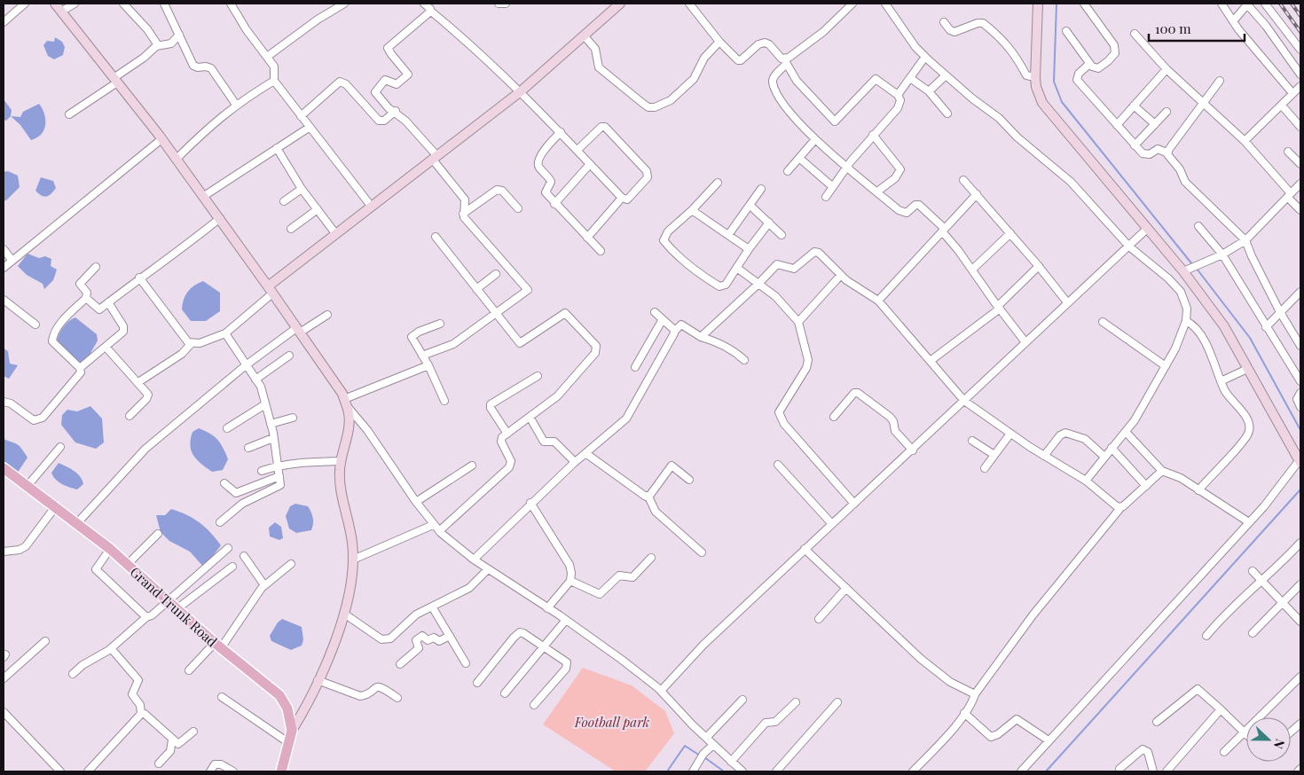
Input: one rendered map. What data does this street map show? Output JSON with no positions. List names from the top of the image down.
{
  "streets": {
    "main road": ["Grand Trunk Road"]
  },
  "parks": ["Football park"],
  "scale_bar": "100 m",
  "north": "right"
}
